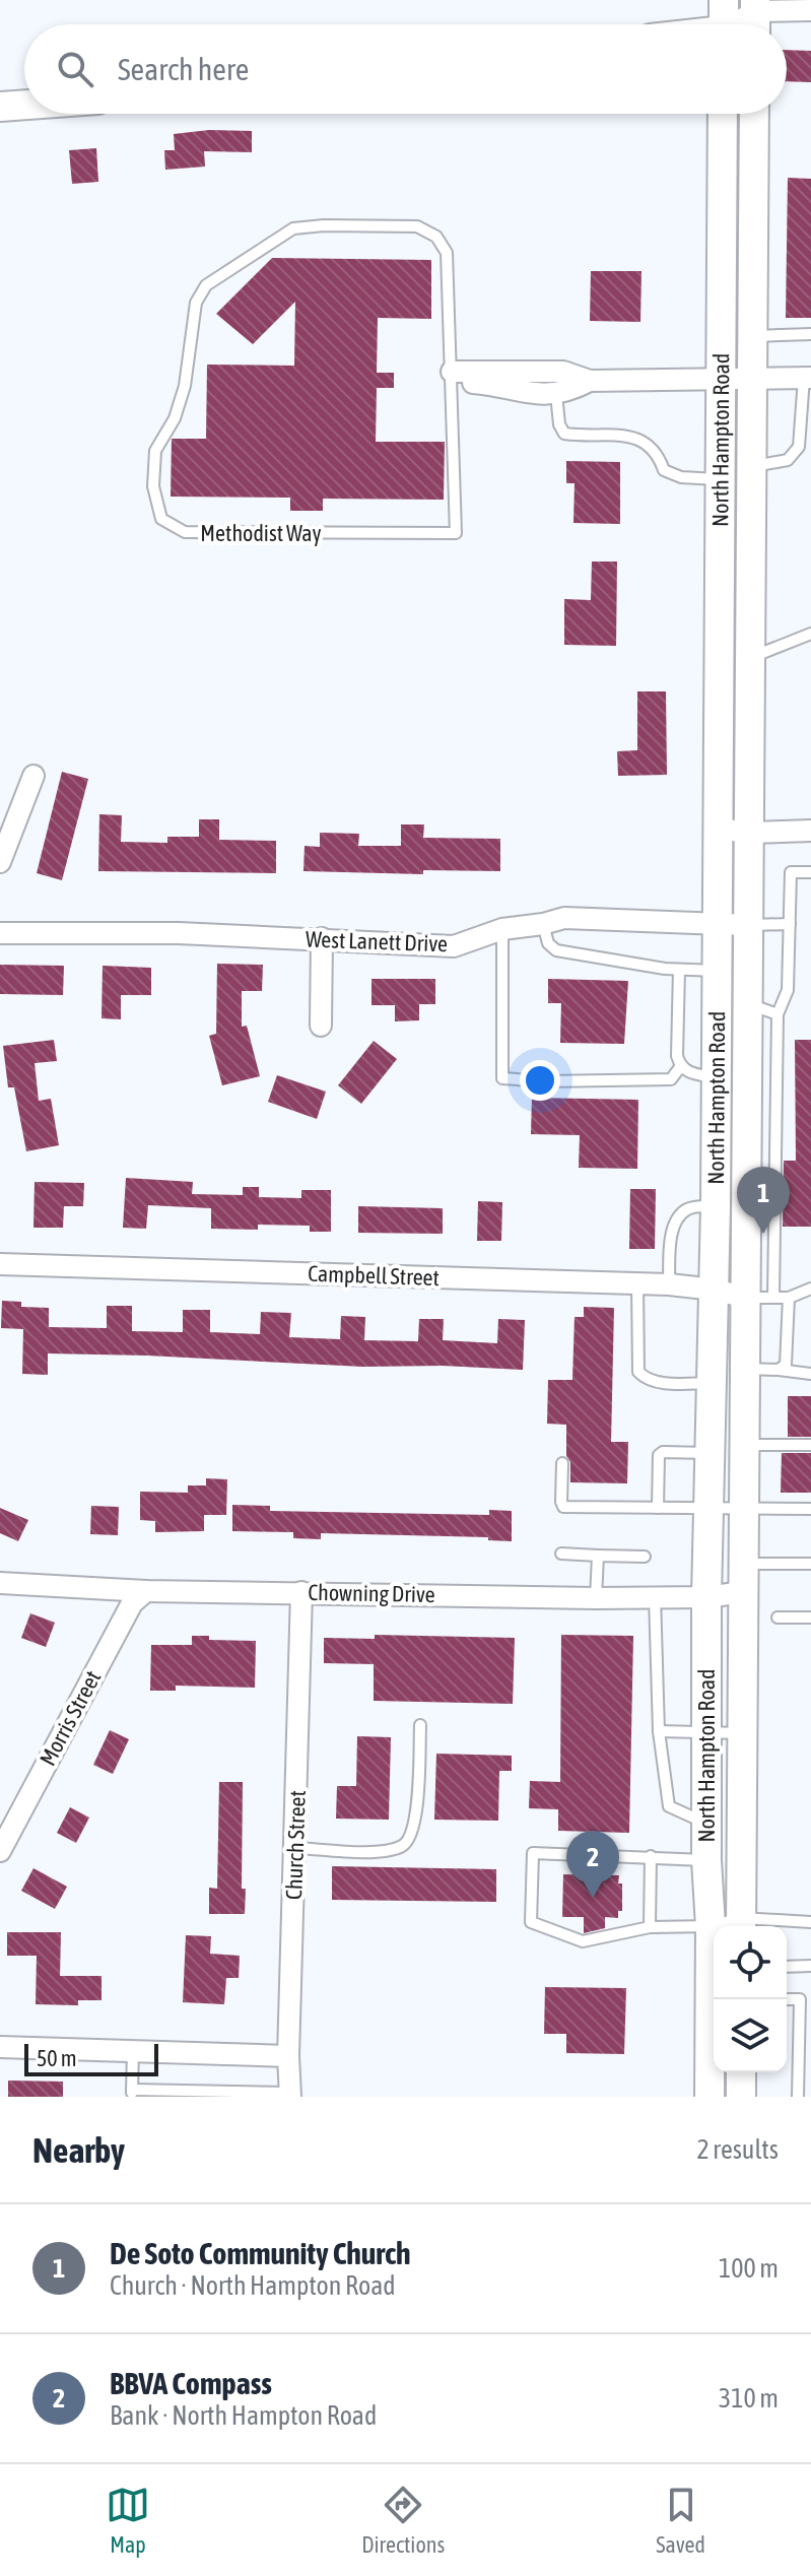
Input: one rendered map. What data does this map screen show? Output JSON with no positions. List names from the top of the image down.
{
  "streets": {
    "main road": ["North Hampton Road"],
    "street": [
      "West Lanett Drive",
      "Campbell Street",
      "Chowning Drive",
      "Morris Street",
      "Church Street"
    ],
    "lane": ["Methodist Way"]
  },
  "crossings": [
    ["North Hampton Road", "West Lanett Drive"],
    ["North Hampton Road", "Campbell Street"],
    ["North Hampton Road", "Chowning Drive"],
    ["Chowning Drive", "Morris Street"],
    ["Chowning Drive", "Church Street"]
  ],
  "scale_bar": "50 m",
  "page": {
    "search": "Search here",
    "pins": ["1", "2"],
    "scale": "50 m",
    "heading": ["Nearby", "2 results"],
    "list": [
      {
        "mark": "1",
        "name": "De Soto Community Church",
        "note": "Church · North Hampton Road",
        "value": "100 m"
      },
      {
        "mark": "2",
        "name": "BBVA Compass",
        "note": "Bank · North Hampton Road",
        "value": "310 m"
      }
    ],
    "nav": ["Map", "Directions", "Saved"]
  }
}
